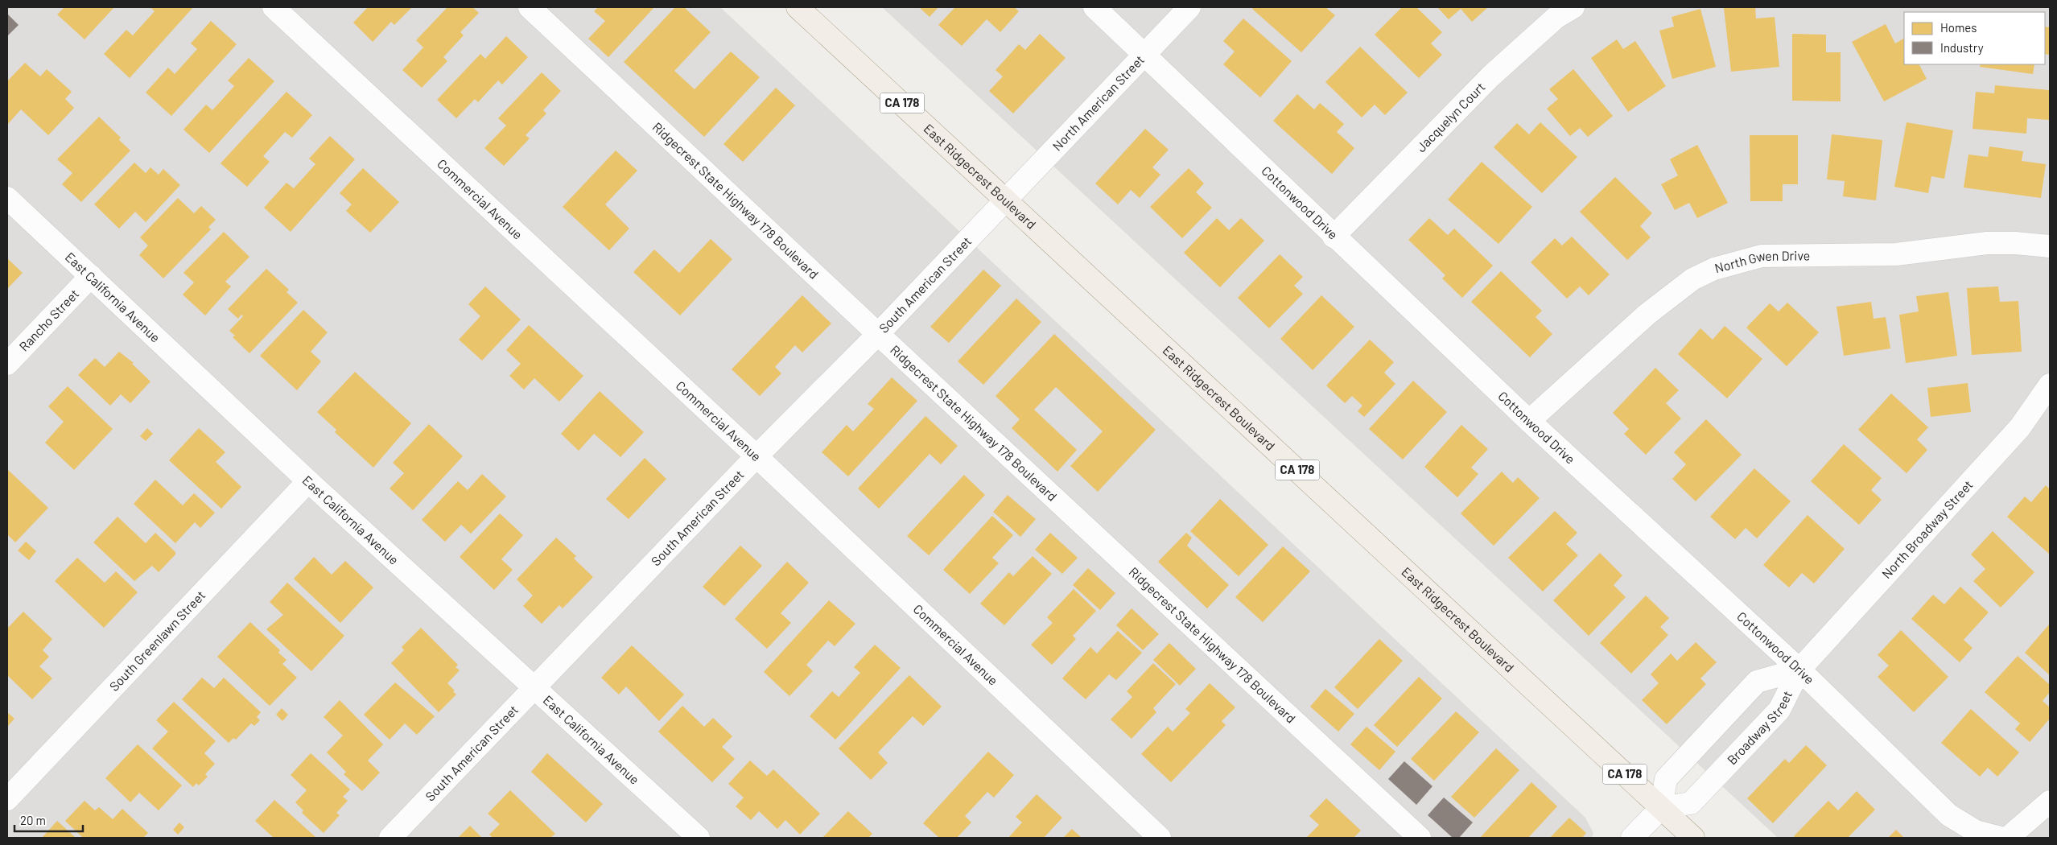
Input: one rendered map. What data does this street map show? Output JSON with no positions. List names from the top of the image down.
{
  "streets": {
    "main road": ["CA 178", "East Ridgecrest Boulevard"],
    "street": [
      "North American Street",
      "Jacquelyn Court",
      "Commercial Avenue",
      "Ridgecrest State Highway 178 Boulevard",
      "Cottonwood Drive",
      "North Gwen Drive",
      "South American Street",
      "East California Avenue",
      "Rancho Street",
      "North Broadway Street",
      "South Greenlawn Street",
      "Broadway Street"
    ]
  },
  "crossings": [
    ["North American Street", "East Ridgecrest Boulevard"],
    ["North American Street", "Cottonwood Drive"],
    ["North American Street", "South American Street"],
    ["Jacquelyn Court", "Cottonwood Drive"],
    ["East Ridgecrest Boulevard", "South American Street"],
    ["East Ridgecrest Boulevard", "Broadway Street"],
    ["Commercial Avenue", "South American Street"],
    ["Ridgecrest State Highway 178 Boulevard", "South American Street"],
    ["Cottonwood Drive", "North Gwen Drive"],
    ["Cottonwood Drive", "North Broadway Street"],
    ["Cottonwood Drive", "Broadway Street"],
    ["South American Street", "East California Avenue"],
    ["East California Avenue", "Rancho Street"],
    ["East California Avenue", "South Greenlawn Street"],
    ["North Broadway Street", "Broadway Street"]
  ],
  "legend": ["Homes", "Industry"],
  "scale_bar": "20 m"
}
